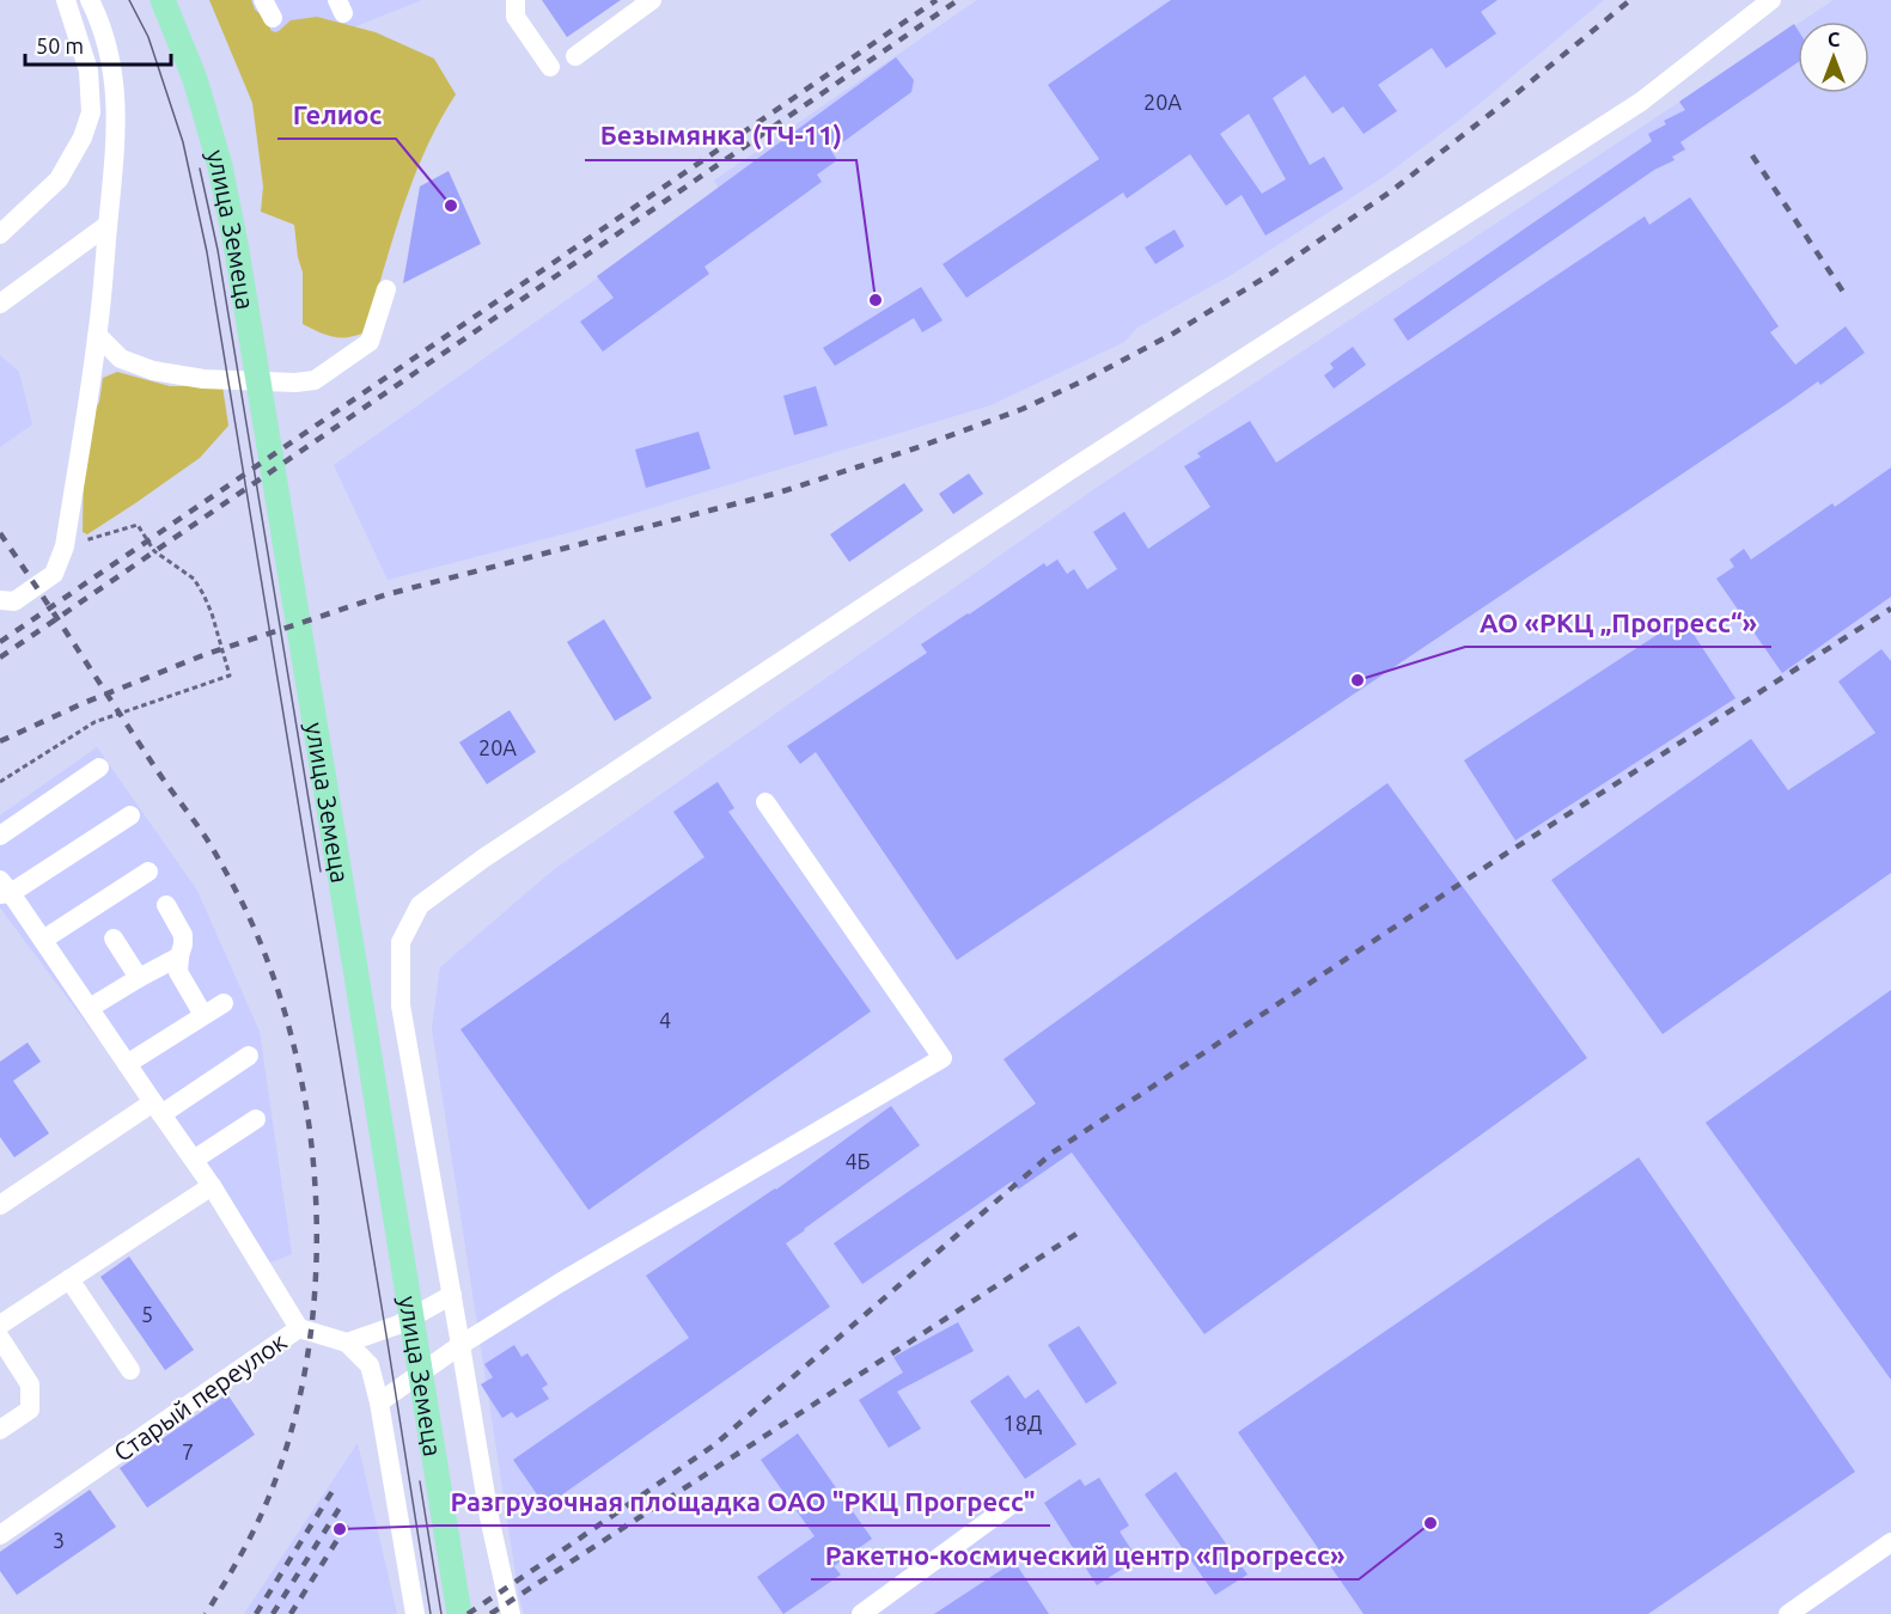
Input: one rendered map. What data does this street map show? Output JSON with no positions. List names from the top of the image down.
{
  "streets": {
    "main road": ["улица Земеца"],
    "street": ["Старый переулок"]
  },
  "places": [
    "Гелиос",
    "Безымянка (ТЧ-11)",
    "АО «РКЦ „Прогресс“»",
    "Ракетно-космический центр «Прогресс»",
    "Разгрузочная площадка ОАО \"РКЦ Прогресс\""
  ],
  "house_numbers": [
    "20А",
    "20А",
    "4",
    "4Б",
    "5",
    "18Д",
    "7",
    "3"
  ],
  "scale_bar": "50 m",
  "north": "top"
}
